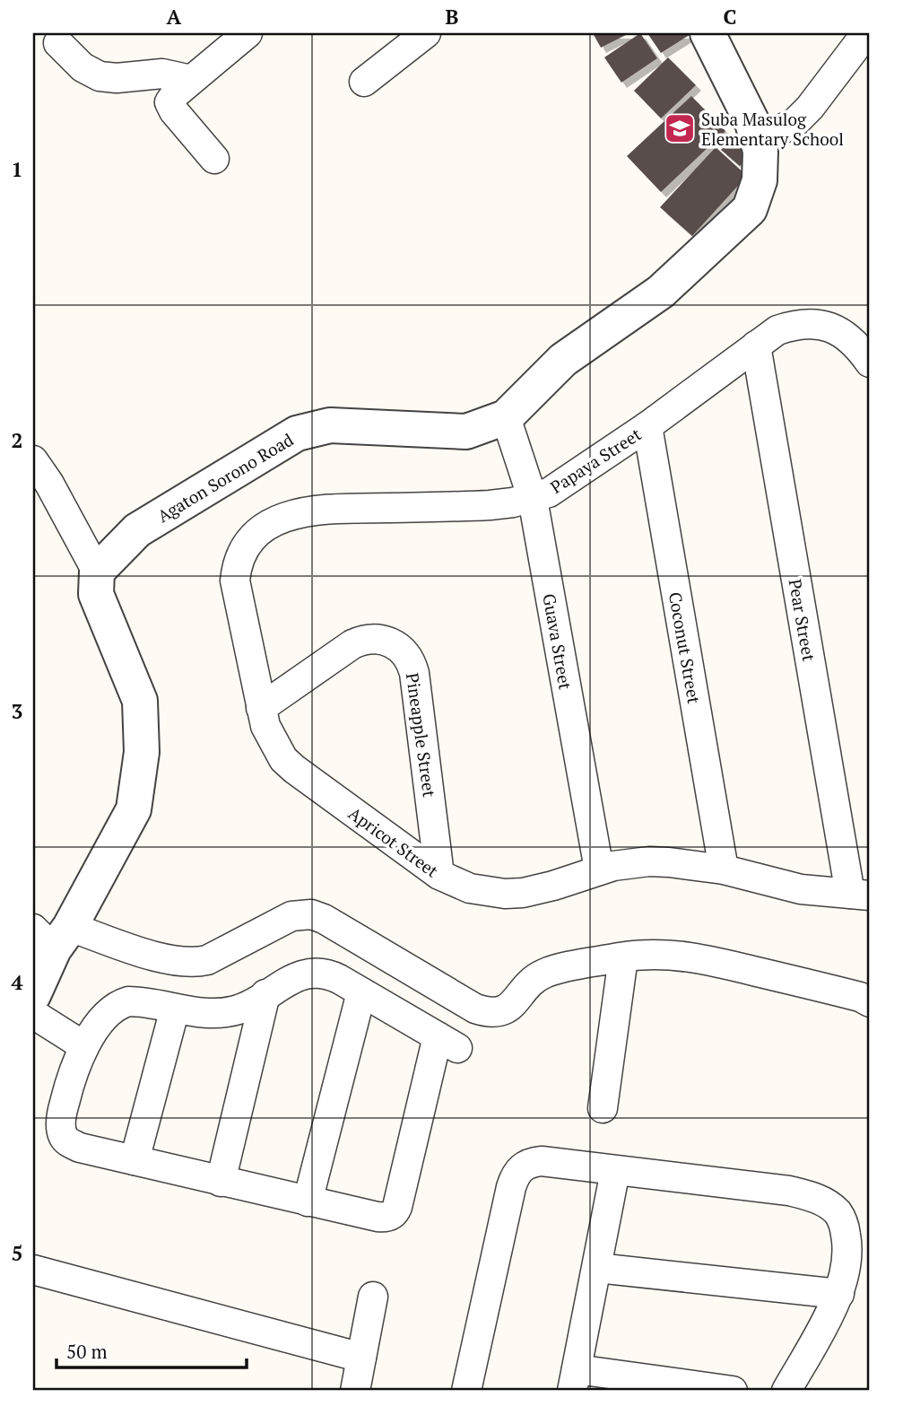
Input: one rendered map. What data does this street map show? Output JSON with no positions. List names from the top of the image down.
{
  "streets": {
    "street": [
      "Papaya Street",
      "Agaton Sorono Road",
      "Pear Street",
      "Guava Street",
      "Coconut Street",
      "Pineapple Street",
      "Apricot Street"
    ]
  },
  "crossings": [
    ["Papaya Street", "Pear Street"],
    ["Papaya Street", "Guava Street"],
    ["Papaya Street", "Coconut Street"],
    ["Papaya Street", "Apricot Street"],
    ["Agaton Sorono Road", "Guava Street"],
    ["Pear Street", "Apricot Street"],
    ["Guava Street", "Apricot Street"],
    ["Coconut Street", "Apricot Street"],
    ["Pineapple Street", "Apricot Street"]
  ],
  "places": {
    "school or university": ["Suba Masulog Elementary School"]
  },
  "scale_bar": "50 m",
  "grid": {
    "columns": ["A", "B", "C"],
    "rows": [
      "1",
      "2",
      "3",
      "4",
      "5"
    ]
  }
}
